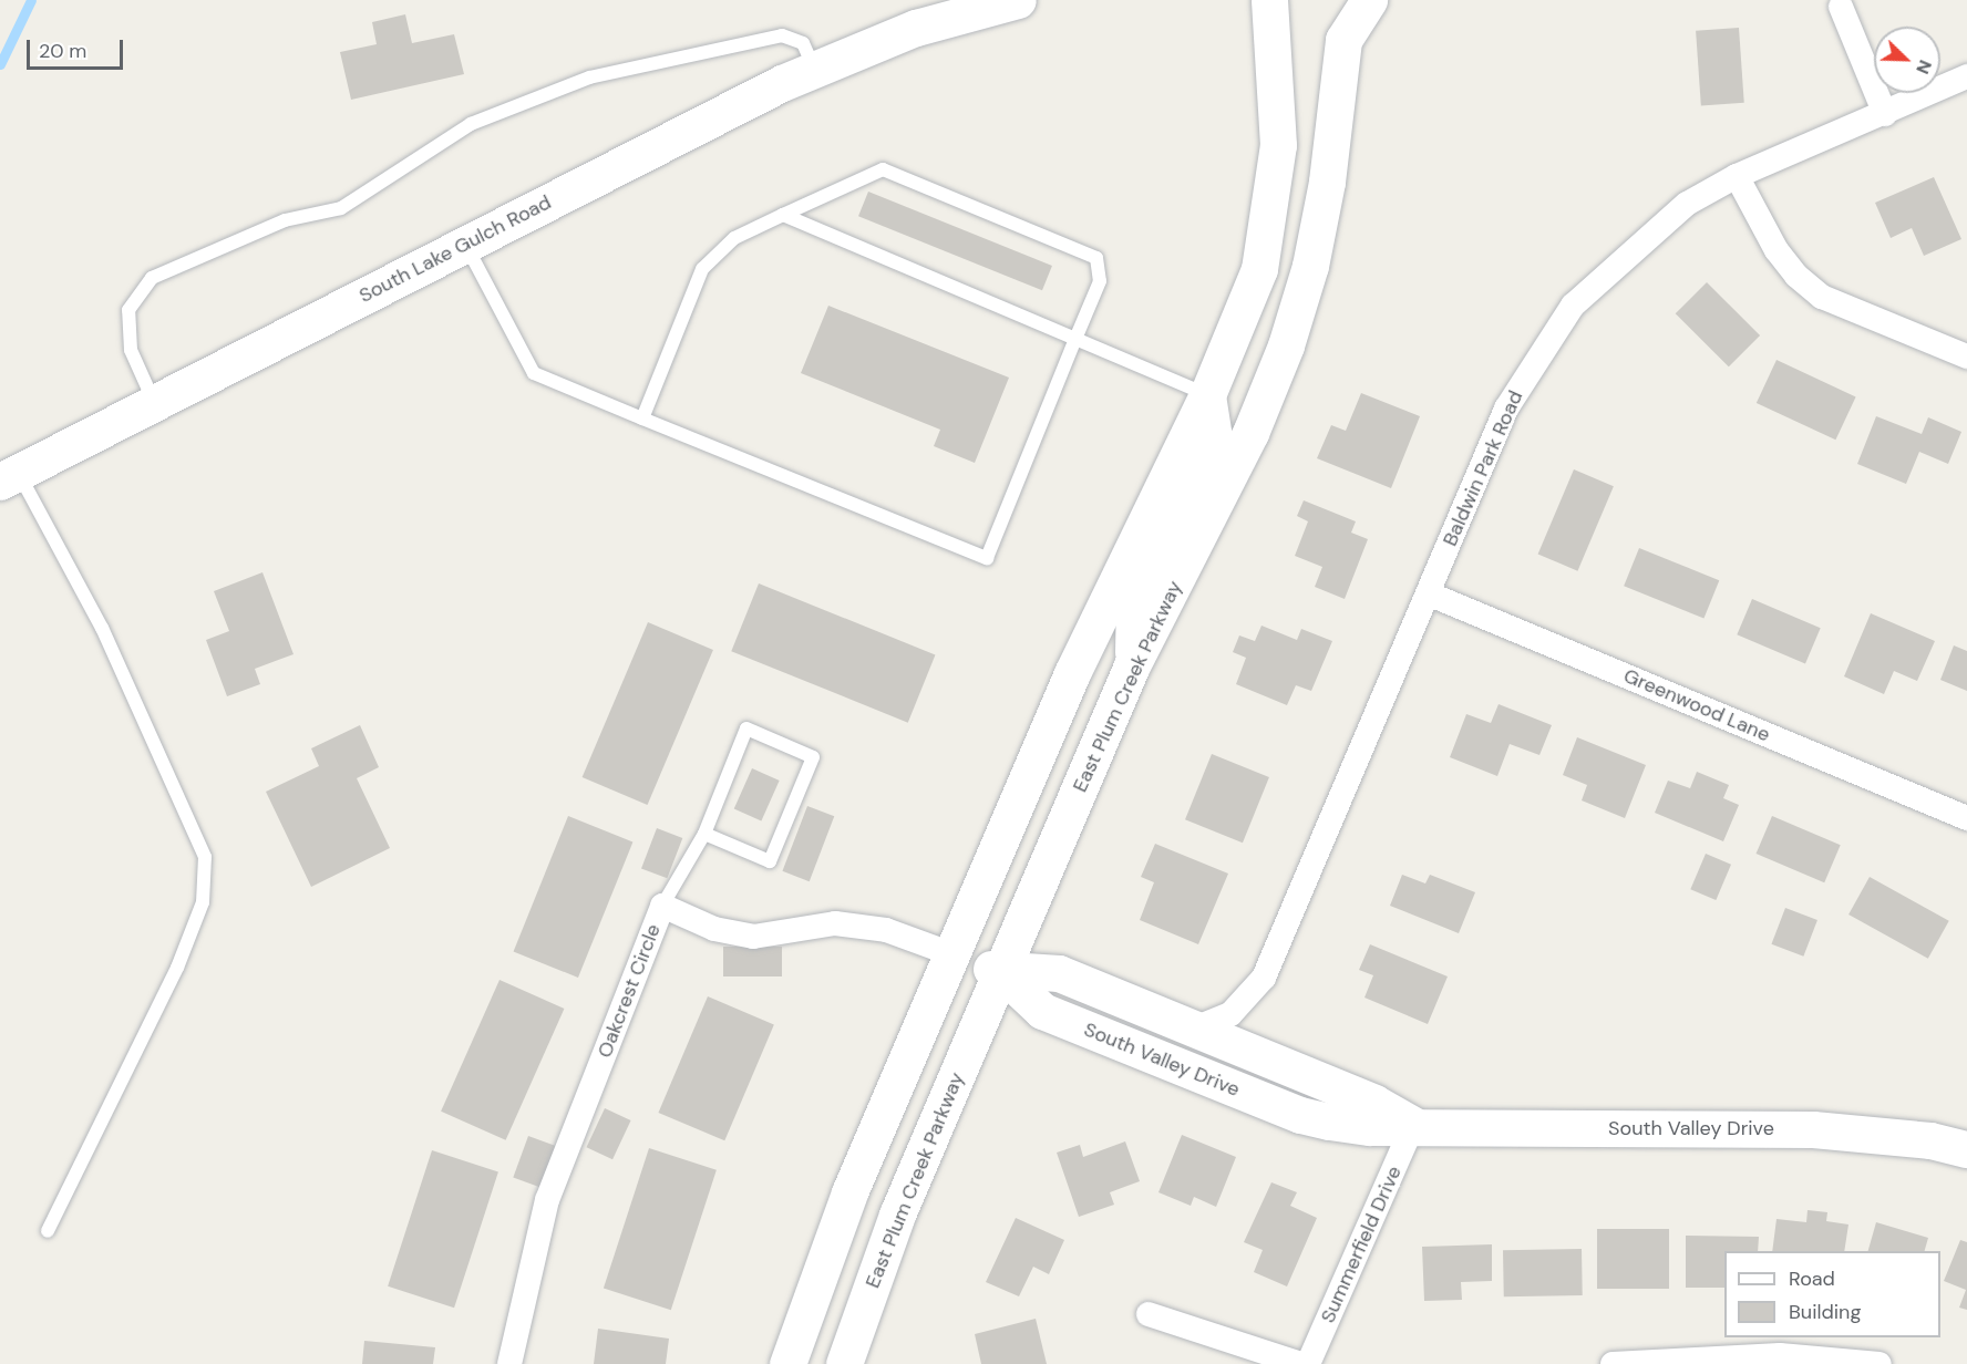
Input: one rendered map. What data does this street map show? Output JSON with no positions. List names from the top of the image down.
{
  "streets": {
    "main road": ["South Lake Gulch Road", "East Plum Creek Parkway", "South Valley Drive"],
    "street": [
      "Baldwin Park Road",
      "Greenwood Lane",
      "Oakcrest Circle",
      "Summerfield Drive"
    ]
  },
  "crossings": [
    ["Baldwin Park Road", "Greenwood Lane"],
    ["Baldwin Park Road", "South Valley Drive"],
    ["East Plum Creek Parkway", "South Valley Drive"],
    ["Oakcrest Circle", "South Valley Drive"],
    ["South Valley Drive", "Summerfield Drive"]
  ],
  "legend": ["Road", "Building"],
  "scale_bar": "20 m",
  "north": "bottom right"
}
